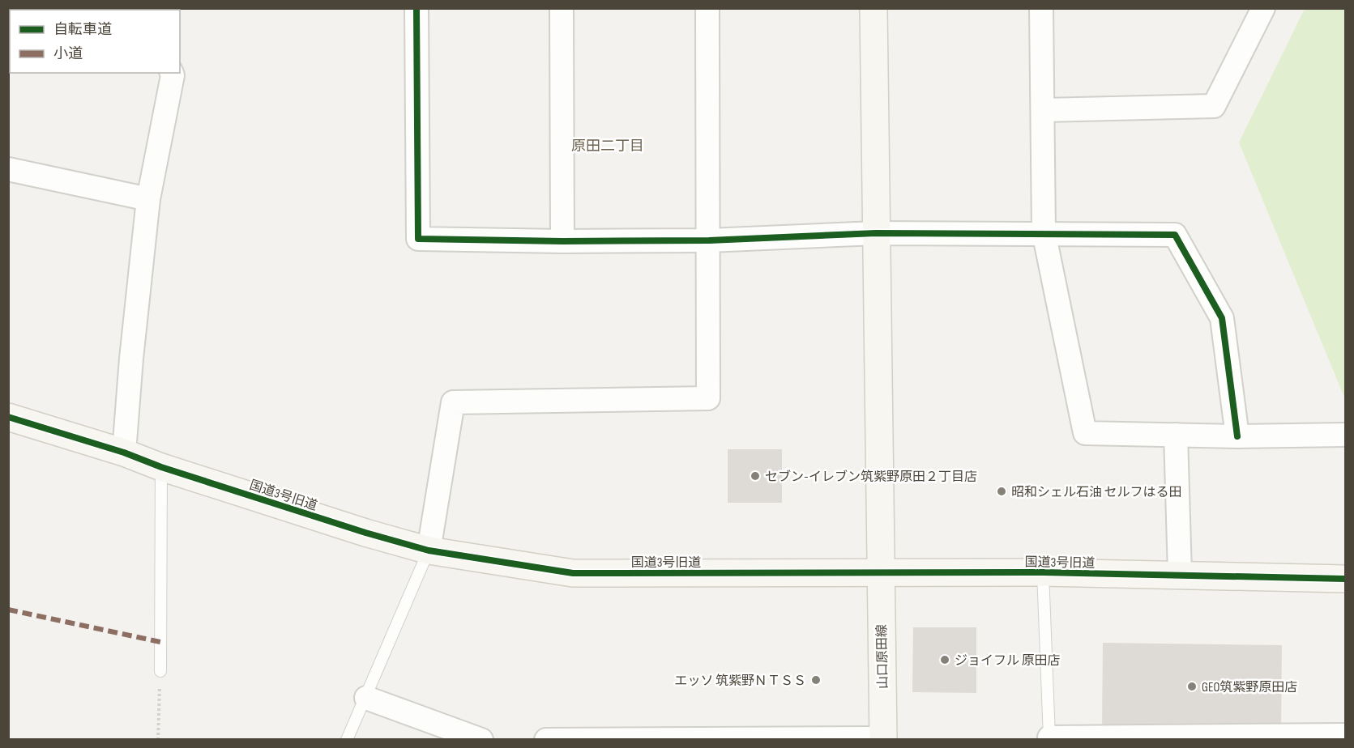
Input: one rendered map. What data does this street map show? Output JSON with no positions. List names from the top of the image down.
{
  "streets": {
    "street": ["国道3号旧道", "山口原田線"]
  },
  "crossings": [
    ["国道3号旧道", "山口原田線"]
  ],
  "districts": ["原田二丁目"],
  "places": [
    "セブン-イレブン筑紫野原田２丁目店",
    "昭和シェル石油 セルフはる田",
    "ジョイフル 原田店",
    "エッソ 筑紫野ＮＴＳＳ",
    "GEO筑紫野原田店"
  ],
  "legend": ["自転車道", "小道"]
}
